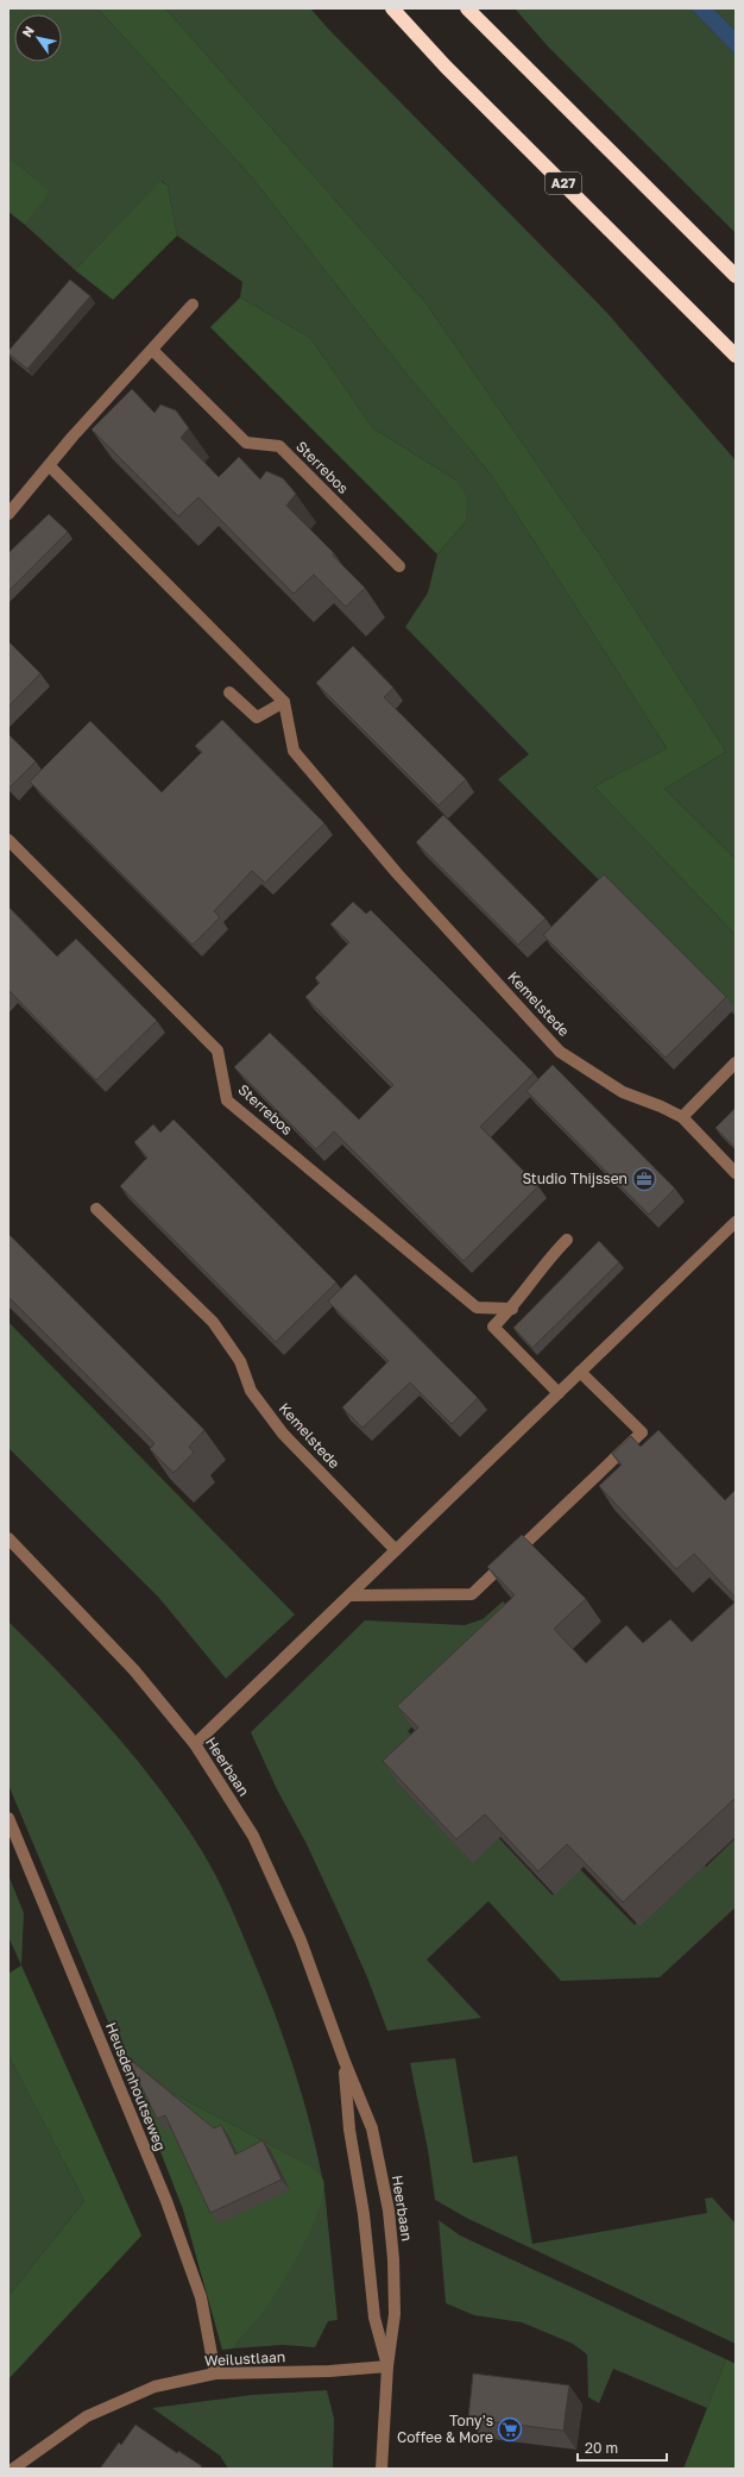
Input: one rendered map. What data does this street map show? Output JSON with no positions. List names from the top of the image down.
{
  "streets": {
    "highway": ["A27"],
    "street": [
      "Sterrebos",
      "Kemelstede",
      "Heerbaan",
      "Heusdenhoutseweg",
      "Weilustlaan"
    ]
  },
  "crossings": [
    ["Heerbaan", "Weilustlaan"],
    ["Heusdenhoutseweg", "Weilustlaan"]
  ],
  "places": {
    "office": ["Studio Thijssen"],
    "supermarket": ["Tony's Coffee & More"]
  },
  "scale_bar": "20 m",
  "north": "top left"
}
